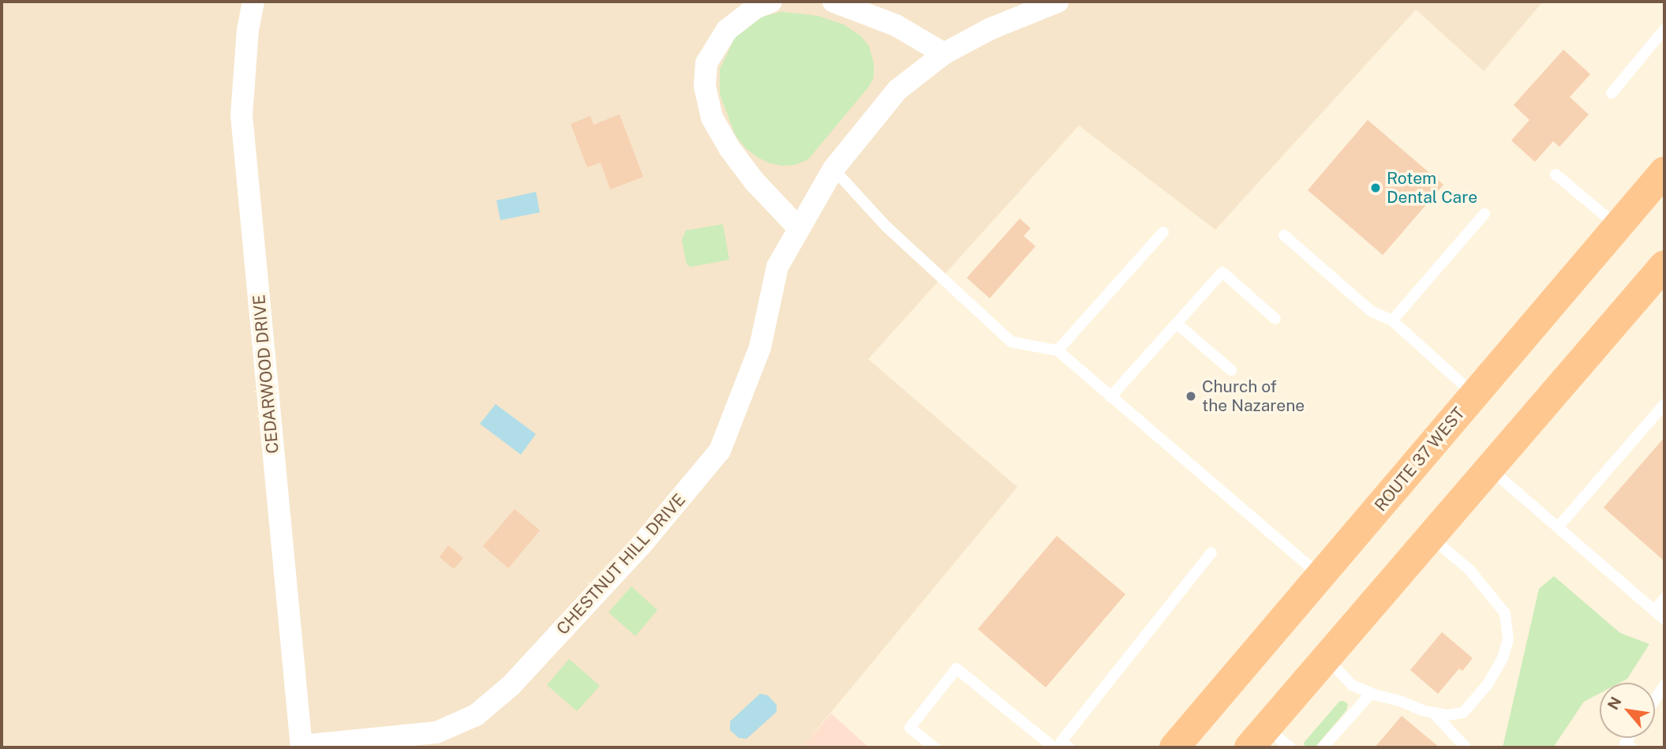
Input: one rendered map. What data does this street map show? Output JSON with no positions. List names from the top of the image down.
{
  "streets": {
    "highway": ["ROUTE 37 WEST"],
    "street": ["CEDARWOOD DRIVE", "CHESTNUT HILL DRIVE"]
  },
  "crossings": [
    ["CEDARWOOD DRIVE", "CHESTNUT HILL DRIVE"]
  ],
  "places": ["Rotem Dental Care", "Church of the Nazarene"],
  "north": "top left"
}
